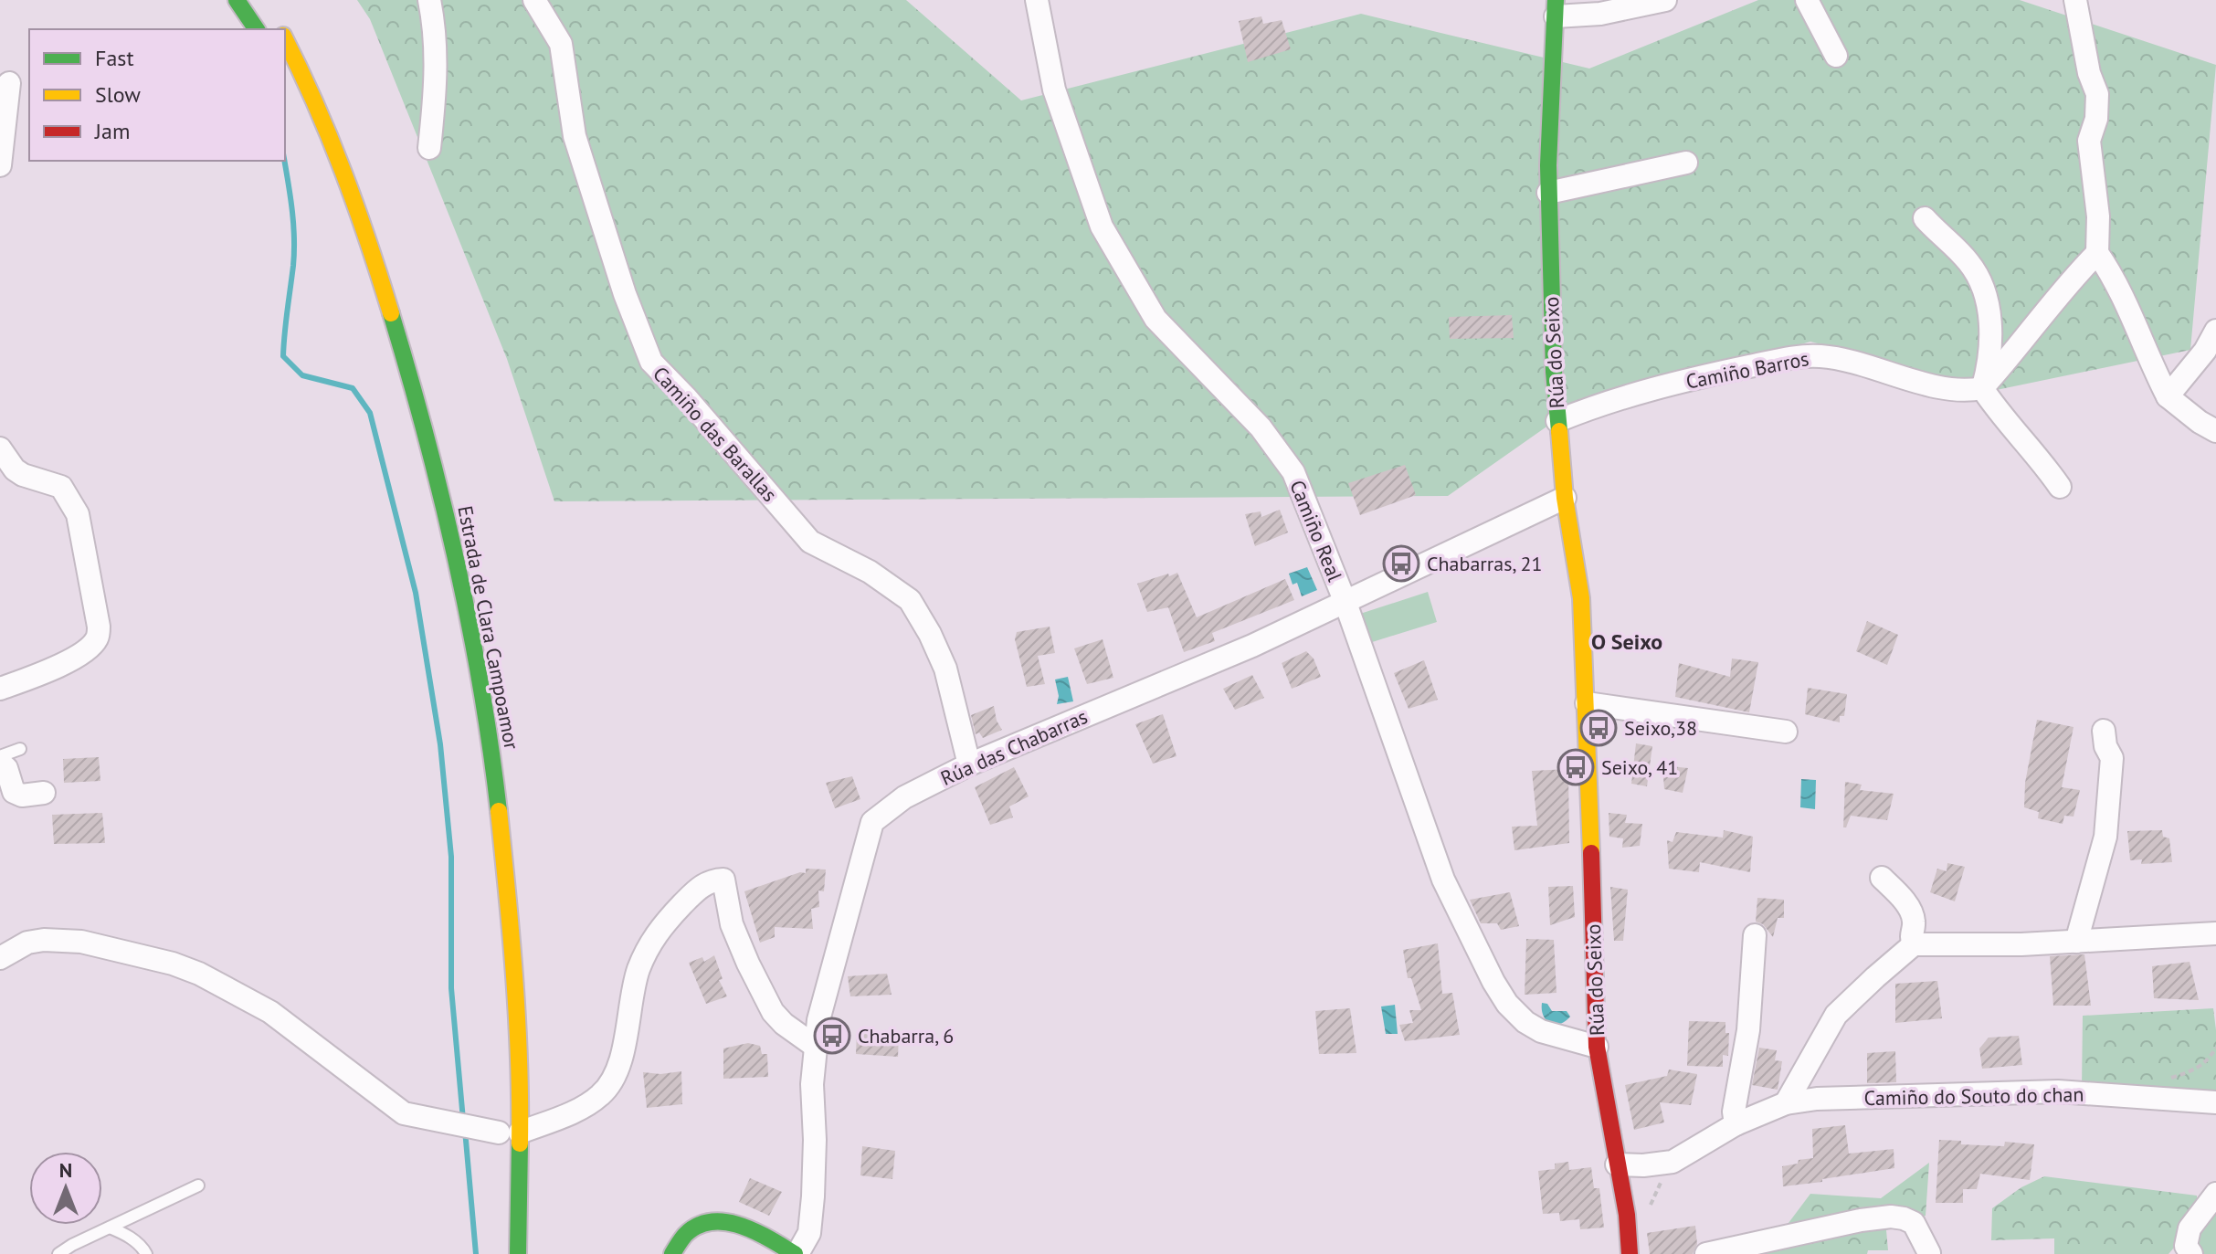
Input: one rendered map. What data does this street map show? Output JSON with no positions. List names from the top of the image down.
{
  "streets": {
    "street": [
      "Rúa do Seixo",
      "Camiño Barros",
      "Camiño das Barallas",
      "Camiño Real",
      "Estrada de Clara Campoamor",
      "Rúa das Chabarras",
      "Camiño do Souto do chan"
    ]
  },
  "crossings": [
    ["Rúa do Seixo", "Camiño Barros"],
    ["Rúa do Seixo", "Camiño Real"],
    ["Rúa do Seixo", "Rúa das Chabarras"],
    ["Rúa do Seixo", "Camiño do Souto do chan"],
    ["Camiño das Barallas", "Rúa das Chabarras"],
    ["Camiño Real", "Rúa das Chabarras"]
  ],
  "districts": ["O Seixo"],
  "places": {
    "bus stop": [
      "Chabarras, 21",
      "Seixo,38",
      "Seixo, 41",
      "Chabarra, 6"
    ]
  },
  "legend": ["Fast", "Slow", "Jam"],
  "north": "top"
}
